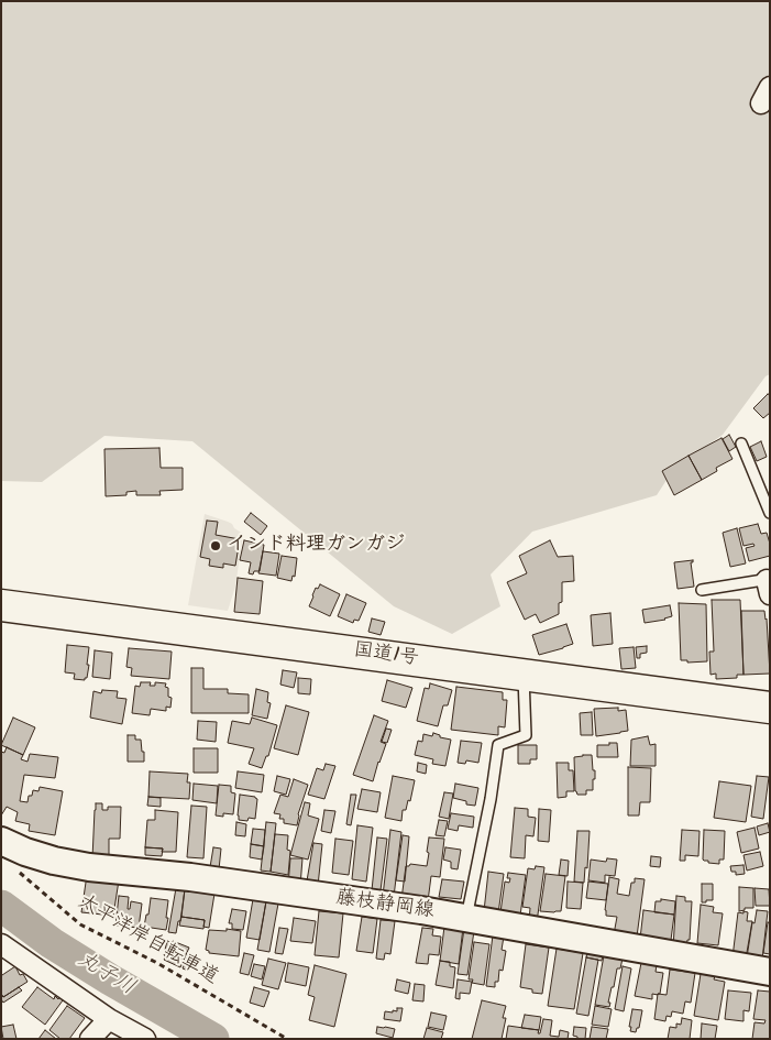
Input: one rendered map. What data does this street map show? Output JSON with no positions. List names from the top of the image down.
{
  "streets": {
    "highway": ["国道1号"],
    "main road": ["藤枝静岡線"],
    "path": ["太平洋岸自転車道"]
  },
  "water": ["丸子川"],
  "places": ["インド料理ガンガジ"]
}
